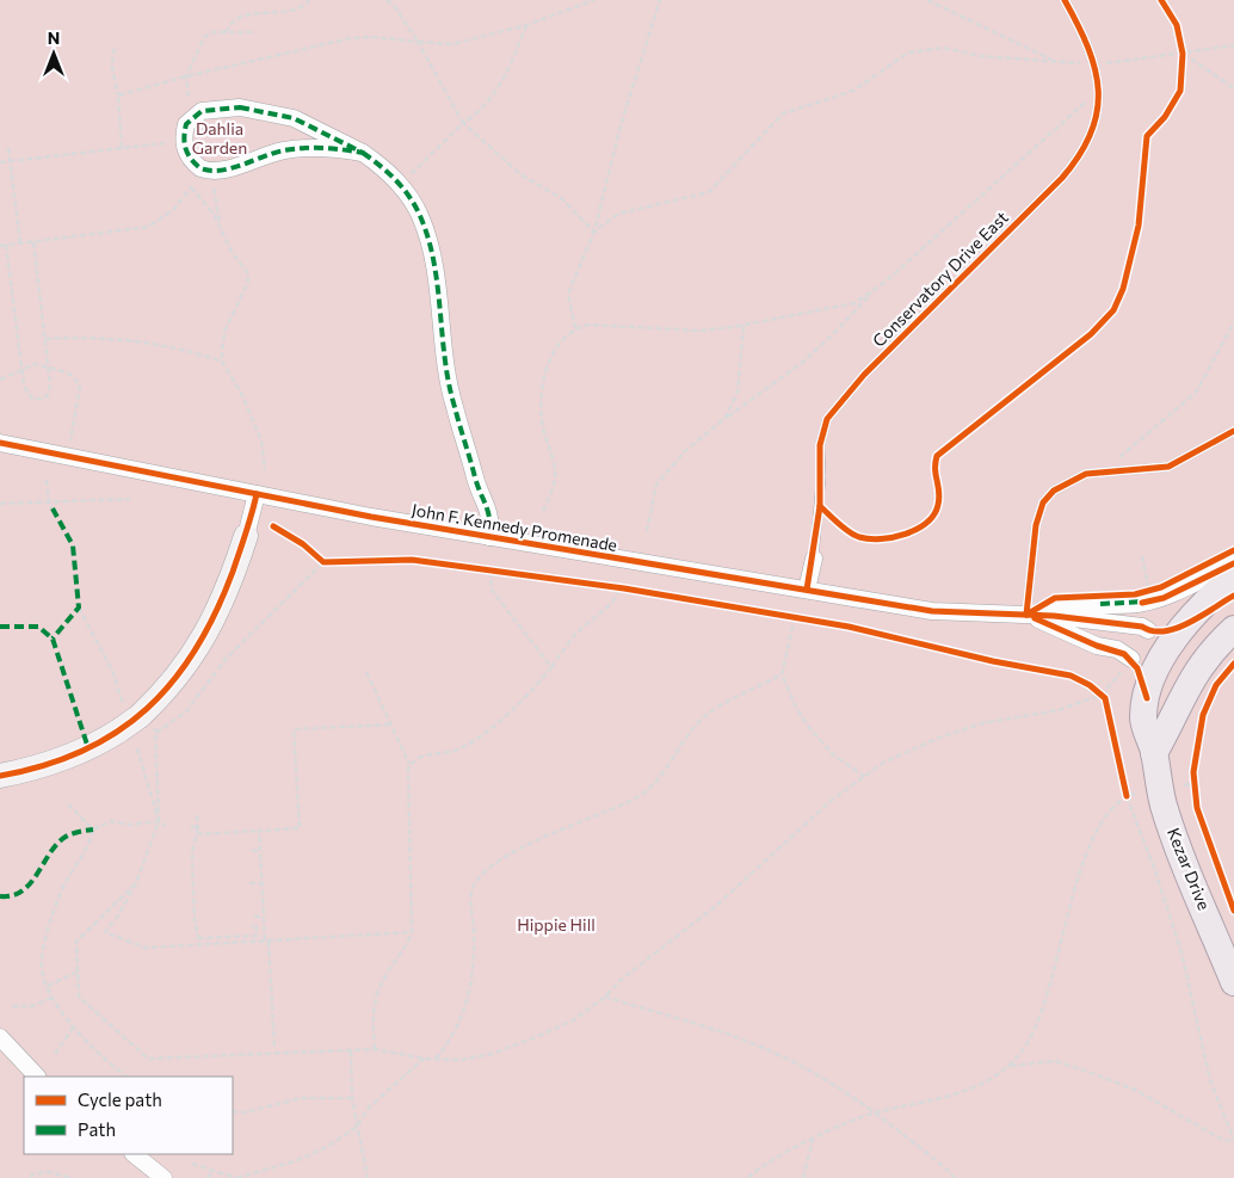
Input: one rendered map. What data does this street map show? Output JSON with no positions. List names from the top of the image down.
{
  "streets": {
    "main road": ["Kezar Drive"],
    "street": ["Conservatory Drive East", "John F. Kennedy Promenade"]
  },
  "crossings": [
    ["Conservatory Drive East", "John F. Kennedy Promenade"]
  ],
  "parks": ["Dahlia Garden", "Hippie Hill"],
  "legend": ["Cycle path", "Path"],
  "north": "top"
}
